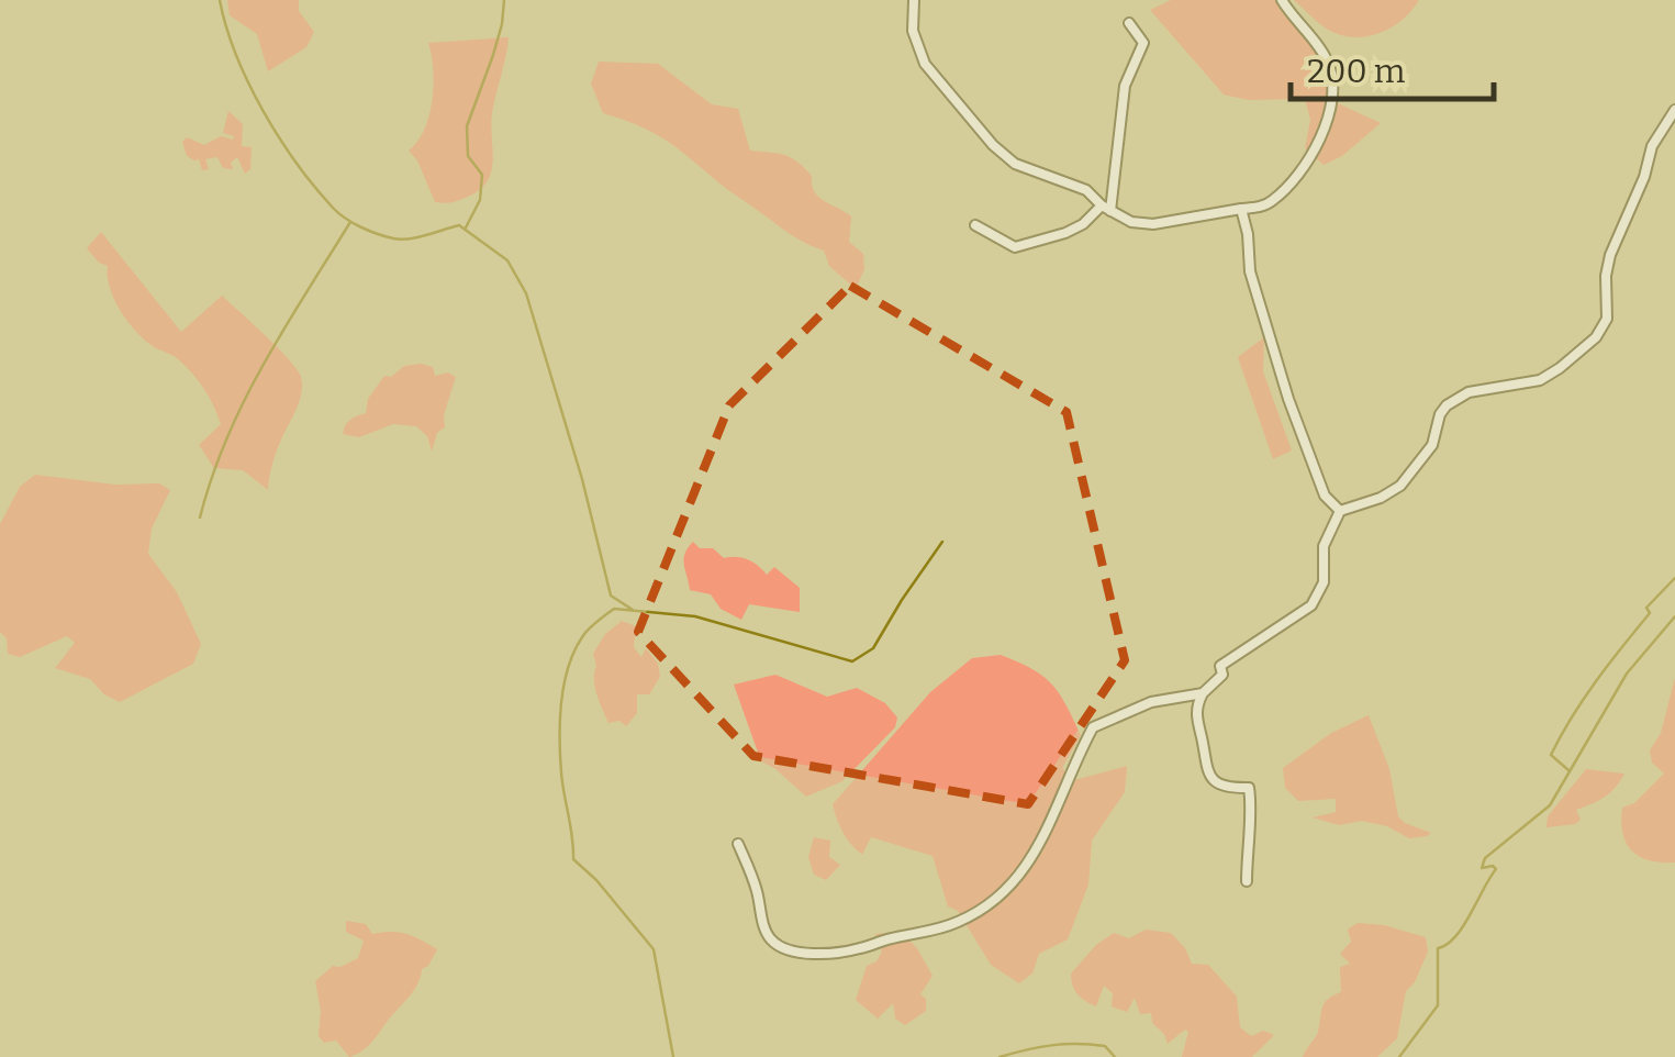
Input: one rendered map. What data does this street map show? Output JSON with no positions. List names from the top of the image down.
{
  "scale_bar": "200 m"
}
